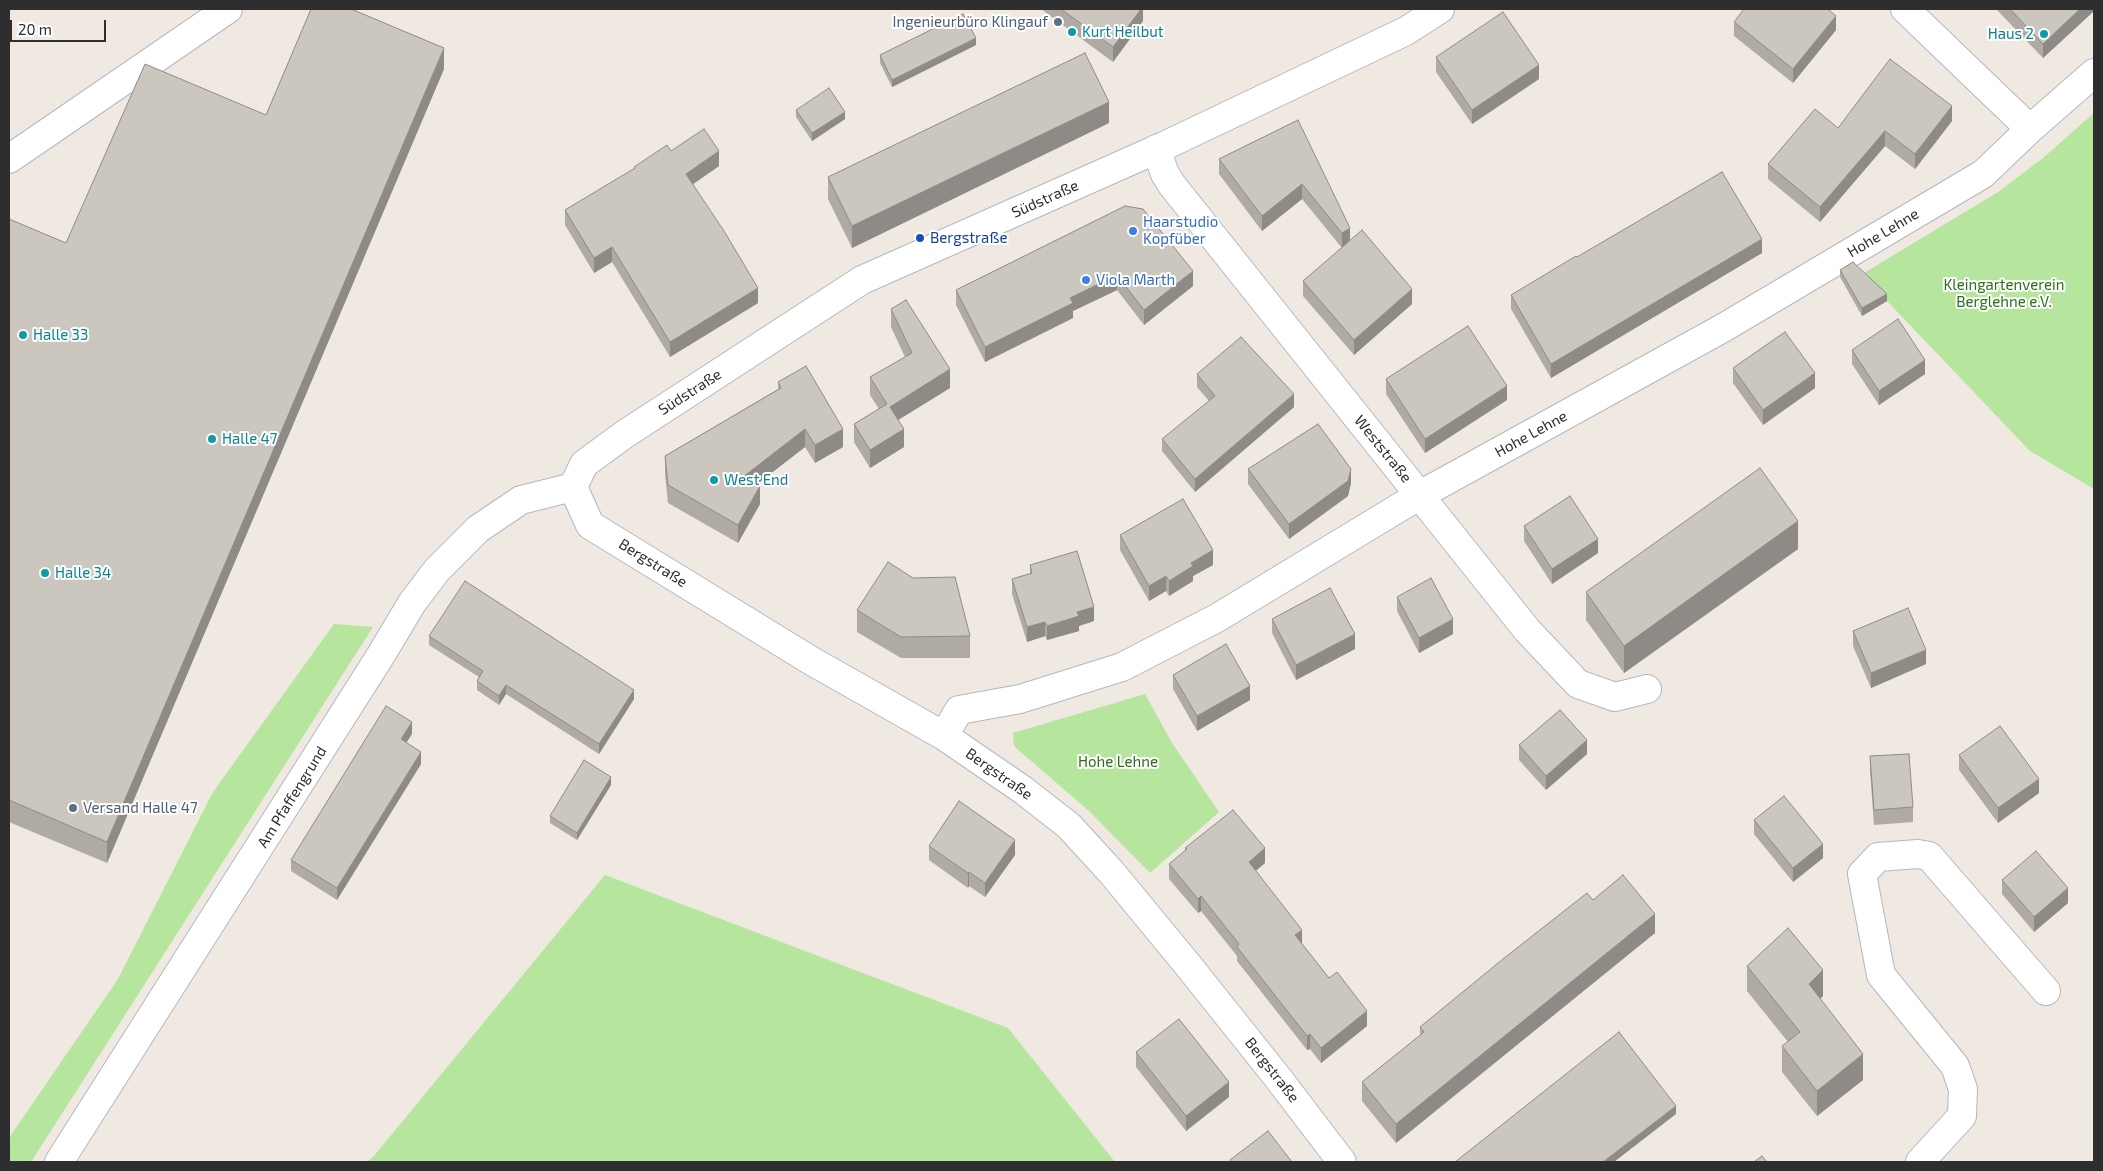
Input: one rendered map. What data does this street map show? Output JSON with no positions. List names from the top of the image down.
{
  "streets": {
    "street": [
      "Südstraße",
      "Hohe Lehne",
      "Weststraße",
      "Bergstraße",
      "Am Pfaffengrund"
    ]
  },
  "crossings": [
    ["Südstraße", "Weststraße"],
    ["Südstraße", "Bergstraße"],
    ["Südstraße", "Am Pfaffengrund"],
    ["Hohe Lehne", "Weststraße"],
    ["Hohe Lehne", "Bergstraße"],
    ["Bergstraße", "Am Pfaffengrund"]
  ],
  "parks": ["Kleingartenverein Berglehne e.V.", "Hohe Lehne"],
  "places": [
    "Ingenieurbüro Klingauf",
    "Kurt Heilbut",
    "Haus 2",
    "Haarstudio Kopfüber",
    "Bergstraße",
    "Viola Marth",
    "Halle 33",
    "Halle 47",
    "West End",
    "Halle 34",
    "Versand Halle 47"
  ],
  "scale_bar": "20 m"
}
